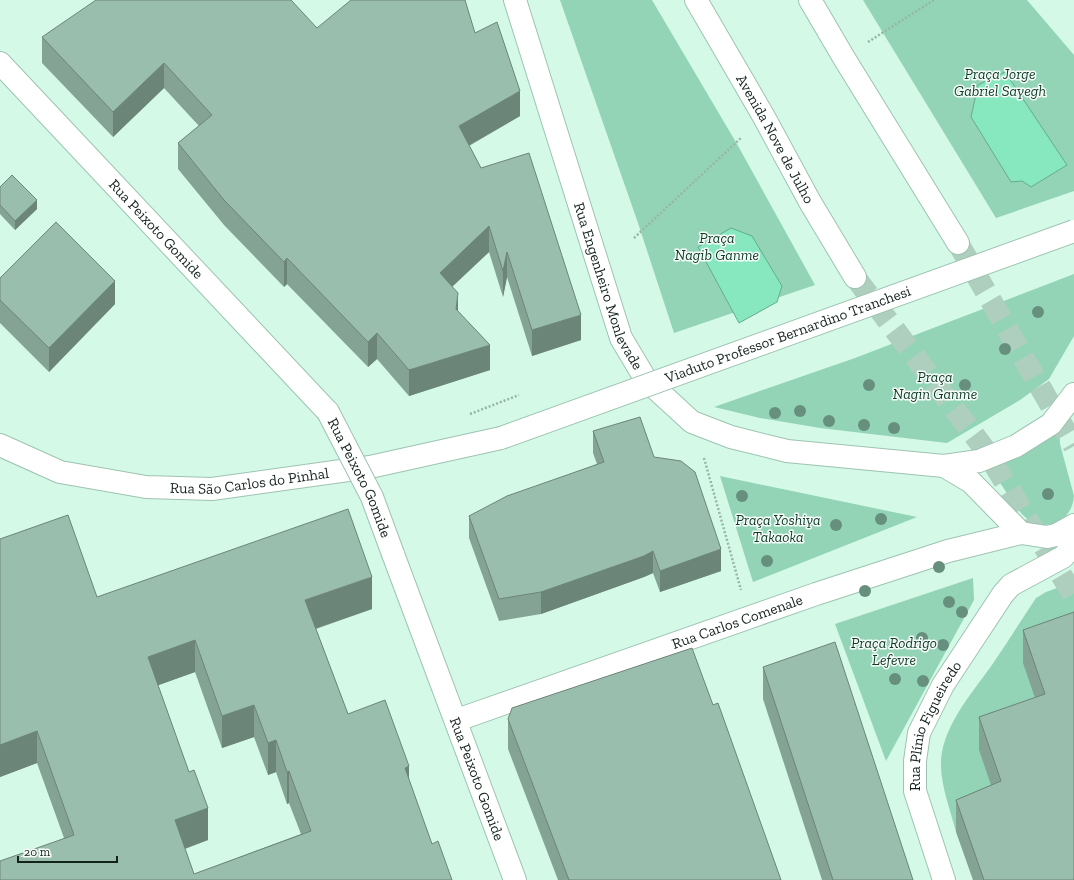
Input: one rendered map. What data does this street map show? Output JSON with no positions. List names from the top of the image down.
{
  "streets": {
    "street": [
      "Avenida Nove de Julho",
      "Rua Peixoto Gomide",
      "Rua Engenheiro Monlevade",
      "Viaduto Professor Bernardino Tranchesi",
      "Rua São Carlos do Pinhal",
      "Rua Carlos Comenale",
      "Rua Plínio Figueiredo"
    ]
  },
  "crossings": [
    ["Rua Peixoto Gomide", "Rua Carlos Comenale"],
    ["Viaduto Professor Bernardino Tranchesi", "Rua São Carlos do Pinhal"]
  ],
  "parks": [
    "Praça Jorge Gabriel Sayegh",
    "Praça Nagib Ganme",
    "Praça Nagin Ganme",
    "Praça Yoshiya Takaoka",
    "Praça Rodrigo Lefevre"
  ],
  "scale_bar": "20 m"
}
